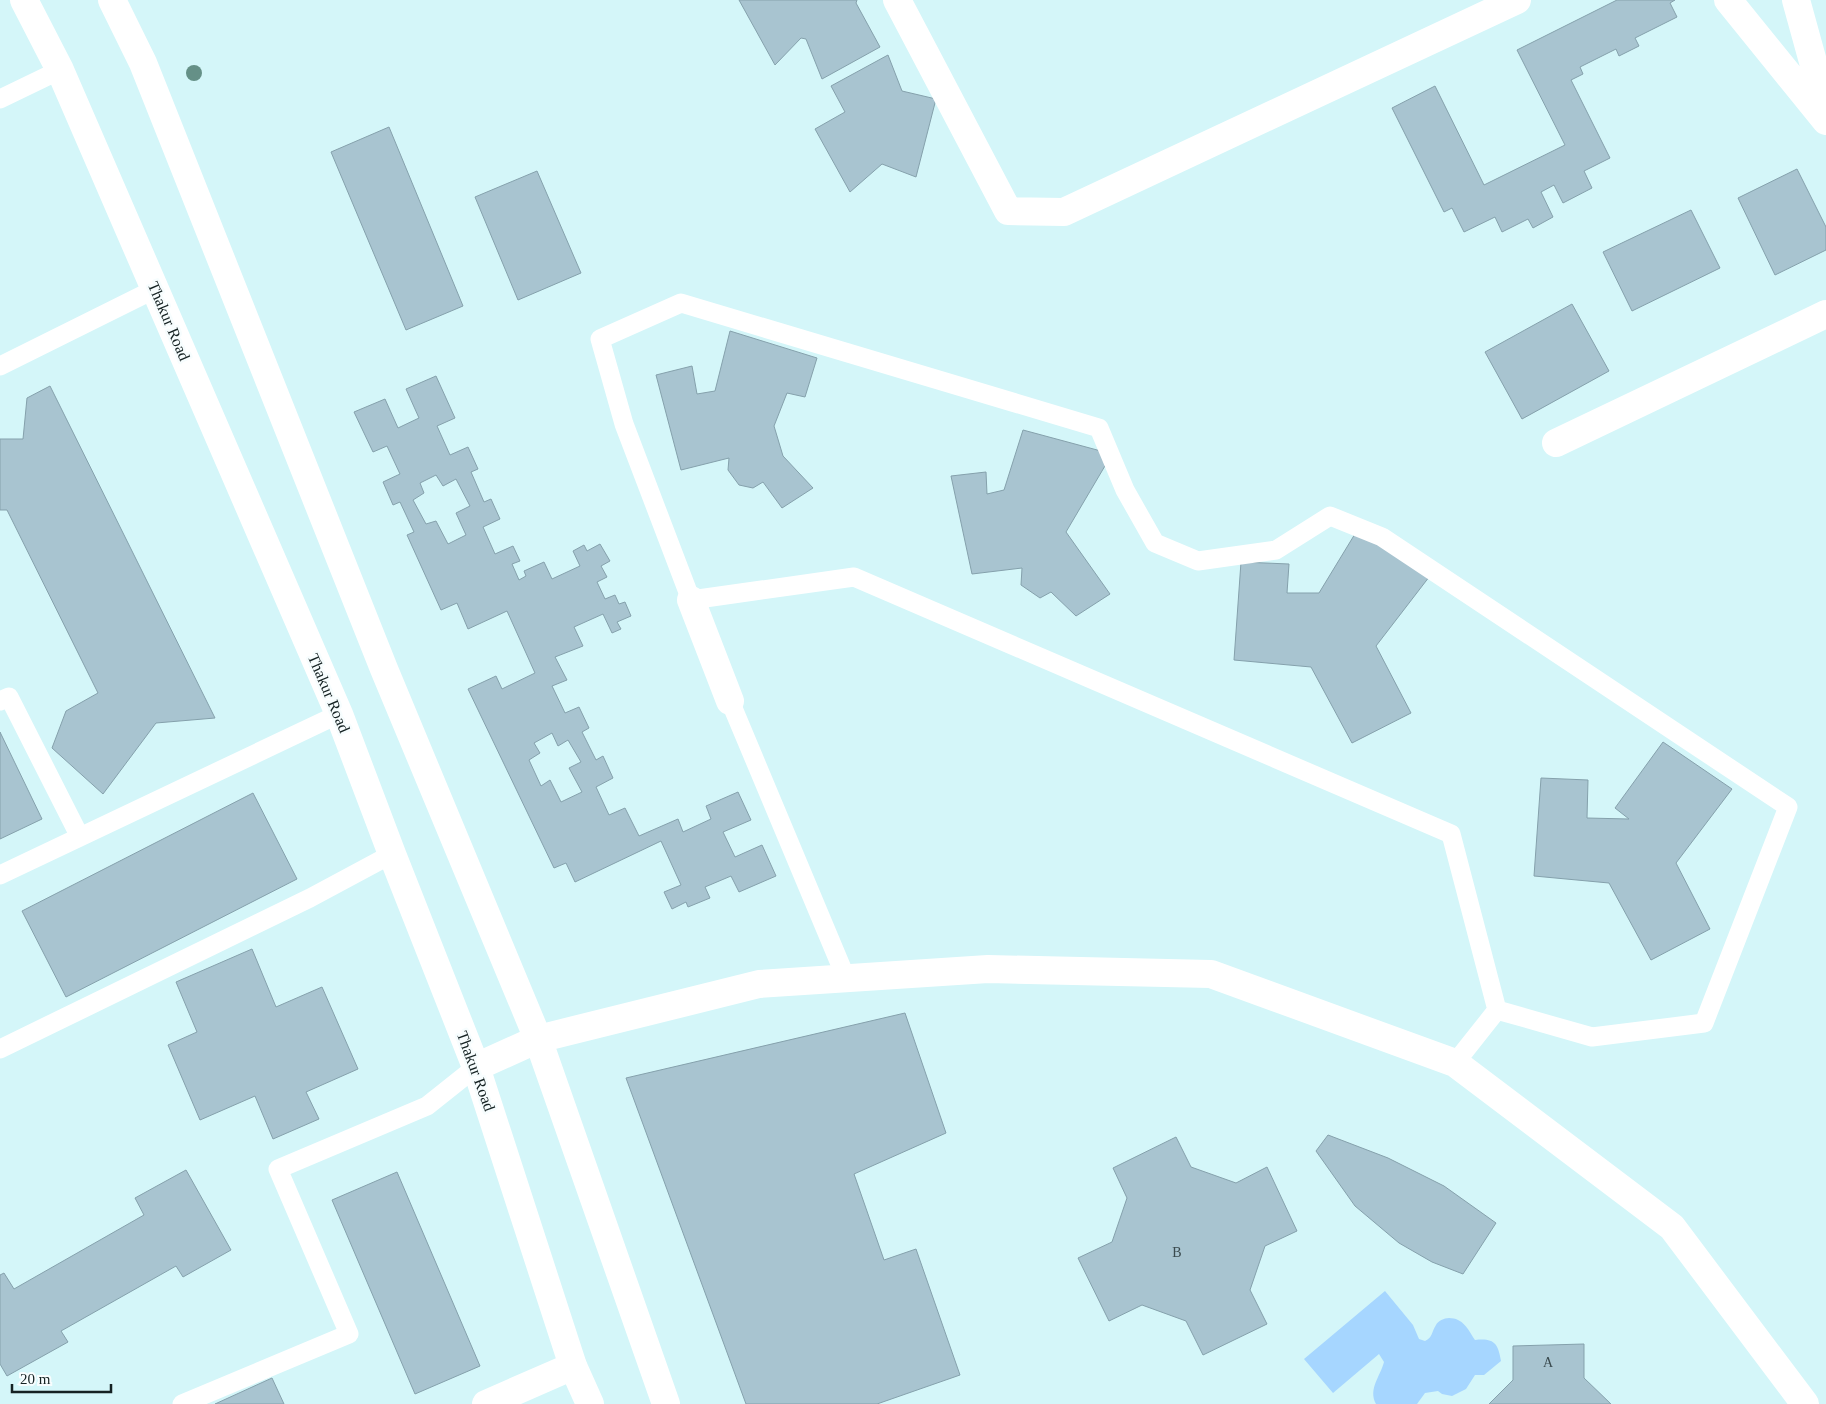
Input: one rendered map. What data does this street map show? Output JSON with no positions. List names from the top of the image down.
{
  "streets": {
    "street": ["Thakur Road"]
  },
  "house_numbers": ["B", "A"],
  "scale_bar": "20 m"
}
